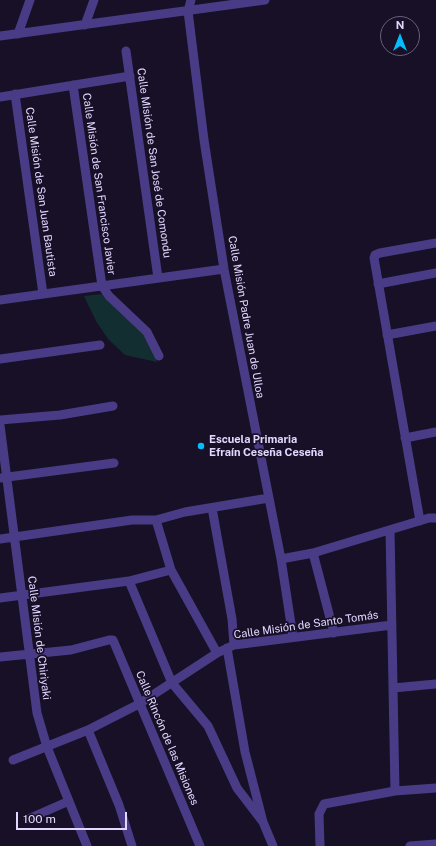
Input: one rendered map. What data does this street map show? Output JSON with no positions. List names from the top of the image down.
{
  "streets": {
    "street": [
      "Calle Misión de San José de Comondu",
      "Calle Misión de San Francisco Javier",
      "Calle Misión de San Juan Bautista",
      "Calle Misión Padre Juan de Ulloa",
      "Calle Misión de Santo Tomás",
      "Calle Misión de Chiriyaki",
      "Calle Rincón de las Misiones"
    ]
  },
  "crossings": [
    ["Calle Misión Padre Juan de Ulloa", "Calle Misión de Santo Tomás"],
    ["Calle Misión de Santo Tomás", "Calle Misión de Chiriyaki"],
    ["Calle Misión de Santo Tomás", "Calle Rincón de las Misiones"],
    ["Calle Misión de Chiriyaki", "Calle Rincón de las Misiones"]
  ],
  "places": ["Escuela Primaria Efraín Ceseña Ceseña"],
  "scale_bar": "100 m",
  "north": "top"
}
